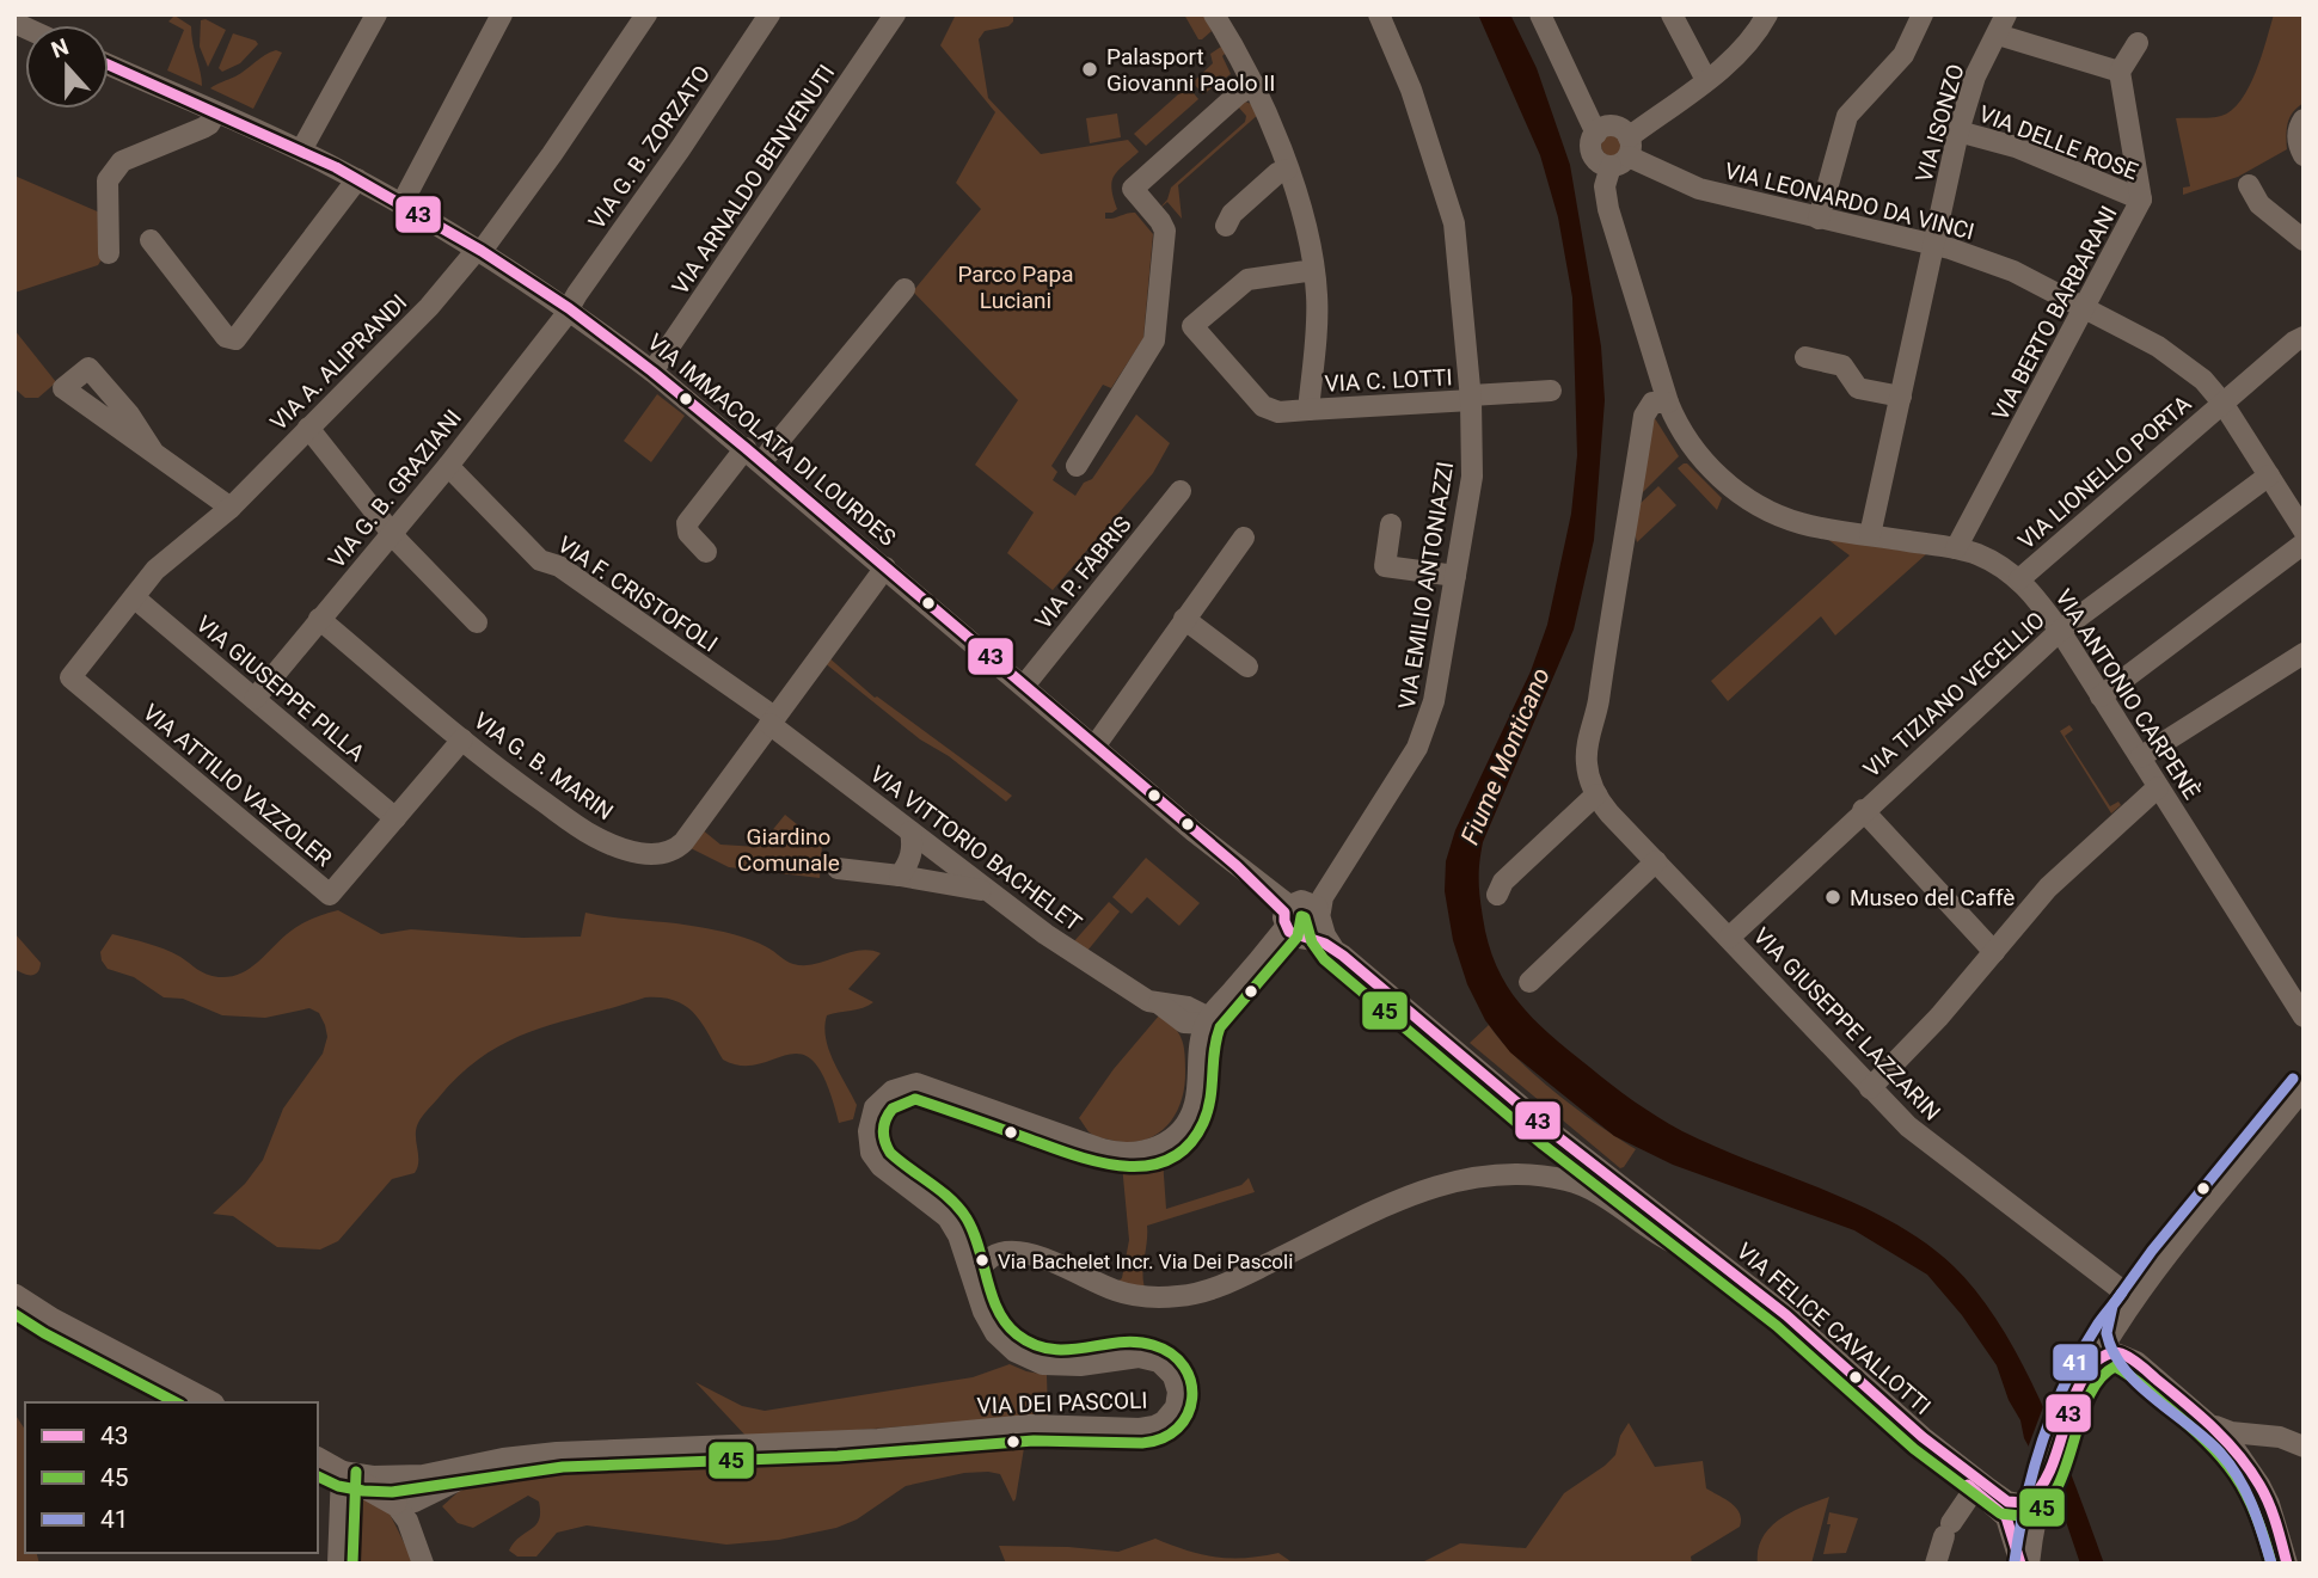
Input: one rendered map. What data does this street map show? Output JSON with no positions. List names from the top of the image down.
{
  "streets": {
    "street": [
      "VIA ISONZO",
      "VIA DELLE ROSE",
      "VIA G. B. ZORZATO",
      "VIA ARNALDO BENVENUTI",
      "VIA LEONARDO DA VINCI",
      "VIA BERTO BARBARANI",
      "VIA A. ALIPRANDI",
      "VIA C. LOTTI",
      "VIA IMMACOLATA DI LOURDES",
      "VIA LIONELLO PORTA",
      "VIA G. B. GRAZIANI",
      "VIA P. FABRIS",
      "VIA EMILIO ANTONIAZZI",
      "VIA F. CRISTOFOLI",
      "VIA GIUSEPPE PILLA",
      "VIA TIZIANO VECELLIO",
      "VIA ANTONIO CARPENÈ",
      "VIA G. B. MARIN",
      "VIA ATTILIO VAZZOLER",
      "VIA VITTORIO BACHELET",
      "VIA GIUSEPPE LAZZARIN",
      "VIA FELICE CAVALLOTTI",
      "VIA DEI PASCOLI"
    ]
  },
  "crossings": [
    ["VIA ISONZO", "VIA DELLE ROSE"],
    ["VIA ISONZO", "VIA LEONARDO DA VINCI"],
    ["VIA ISONZO", "VIA ANTONIO CARPENÈ"],
    ["VIA DELLE ROSE", "VIA BERTO BARBARANI"],
    ["VIA G. B. ZORZATO", "VIA IMMACOLATA DI LOURDES"],
    ["VIA G. B. ZORZATO", "VIA G. B. GRAZIANI"],
    ["VIA ARNALDO BENVENUTI", "VIA IMMACOLATA DI LOURDES"],
    ["VIA LEONARDO DA VINCI", "VIA BERTO BARBARANI"],
    ["VIA LEONARDO DA VINCI", "VIA LIONELLO PORTA"],
    ["VIA LEONARDO DA VINCI", "VIA TIZIANO VECELLIO"],
    ["VIA LEONARDO DA VINCI", "VIA ANTONIO CARPENÈ"],
    ["VIA BERTO BARBARANI", "VIA ANTONIO CARPENÈ"],
    ["VIA A. ALIPRANDI", "VIA IMMACOLATA DI LOURDES"],
    ["VIA A. ALIPRANDI", "VIA GIUSEPPE PILLA"],
    ["VIA A. ALIPRANDI", "VIA ATTILIO VAZZOLER"],
    ["VIA C. LOTTI", "VIA EMILIO ANTONIAZZI"],
    ["VIA IMMACOLATA DI LOURDES", "VIA G. B. GRAZIANI"],
    ["VIA IMMACOLATA DI LOURDES", "VIA P. FABRIS"],
    ["VIA IMMACOLATA DI LOURDES", "VIA EMILIO ANTONIAZZI"],
    ["VIA IMMACOLATA DI LOURDES", "VIA G. B. MARIN"],
    ["VIA IMMACOLATA DI LOURDES", "VIA FELICE CAVALLOTTI"],
    ["VIA LIONELLO PORTA", "VIA ANTONIO CARPENÈ"],
    ["VIA G. B. GRAZIANI", "VIA F. CRISTOFOLI"],
    ["VIA G. B. GRAZIANI", "VIA GIUSEPPE PILLA"],
    ["VIA G. B. GRAZIANI", "VIA G. B. MARIN"],
    ["VIA F. CRISTOFOLI", "VIA G. B. MARIN"],
    ["VIA F. CRISTOFOLI", "VIA VITTORIO BACHELET"],
    ["VIA GIUSEPPE PILLA", "VIA ATTILIO VAZZOLER"],
    ["VIA TIZIANO VECELLIO", "VIA ANTONIO CARPENÈ"],
    ["VIA TIZIANO VECELLIO", "VIA GIUSEPPE LAZZARIN"],
    ["VIA ANTONIO CARPENÈ", "VIA GIUSEPPE LAZZARIN"],
    ["VIA G. B. MARIN", "VIA ATTILIO VAZZOLER"],
    ["VIA G. B. MARIN", "VIA VITTORIO BACHELET"]
  ],
  "water": ["Fiume Monticano"],
  "parks": ["Parco Papa Luciani", "Giardino Comunale"],
  "places": ["Palasport Giovanni Paolo II", "Museo del Caffè", "Via Bachelet Incr. Via Dei Pascoli"],
  "lines": ["transit line 43", "transit line 45", "transit line 41"],
  "legend": ["43", "45", "41"],
  "north": "top"
}
